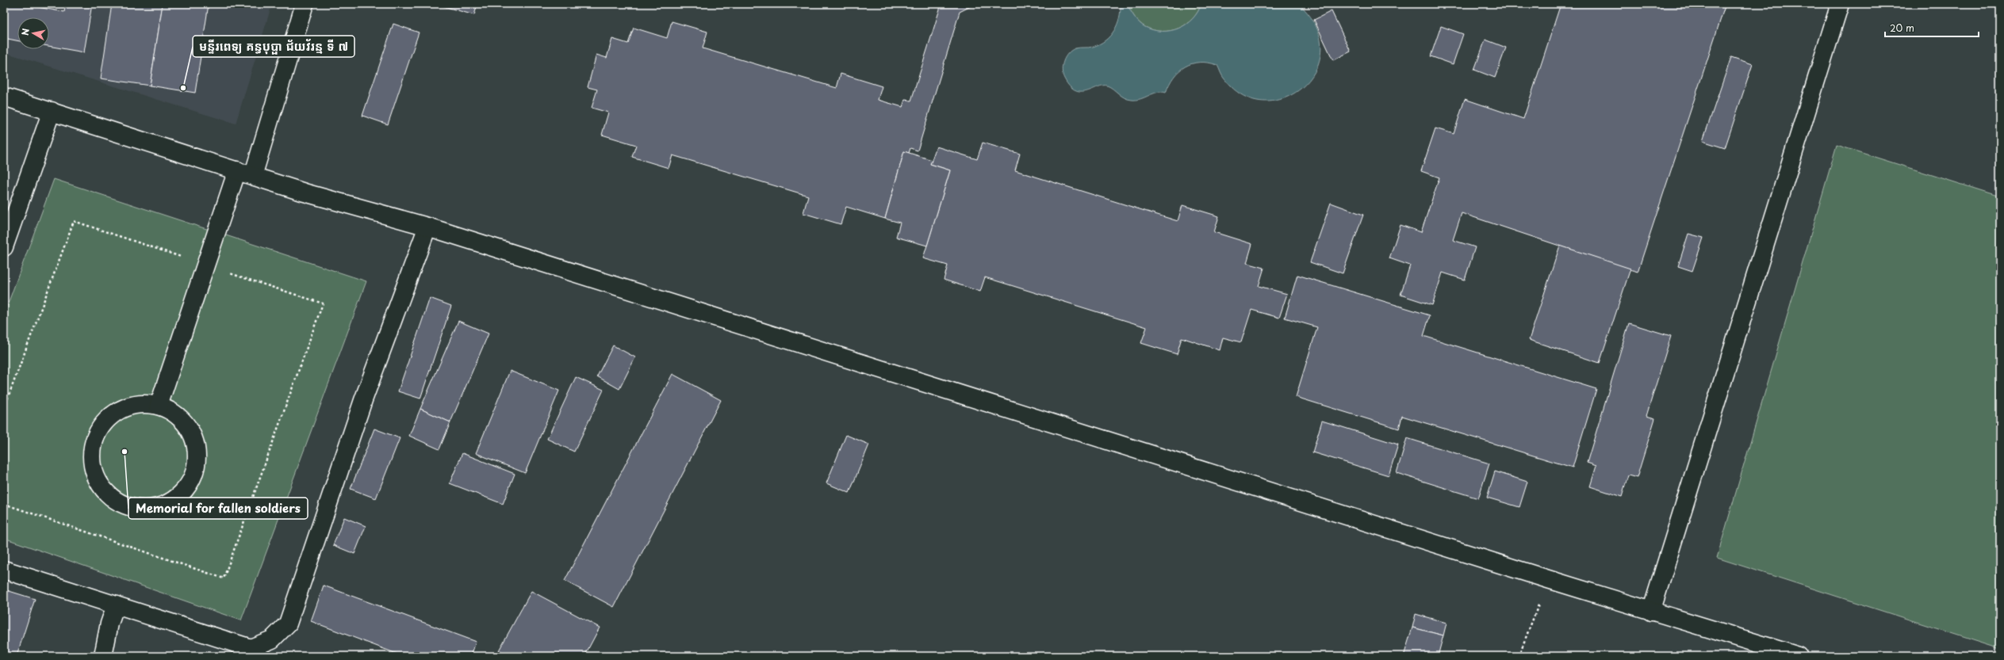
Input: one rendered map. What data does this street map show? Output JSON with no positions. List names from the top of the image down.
{
  "places": ["មន្ទីរពេទ្យ គន្ធបុប្ផា ជ័យវ័រន្ម ទី ៧", "Memorial for fallen soldiers"],
  "scale_bar": "20 m",
  "north": "left"
}
